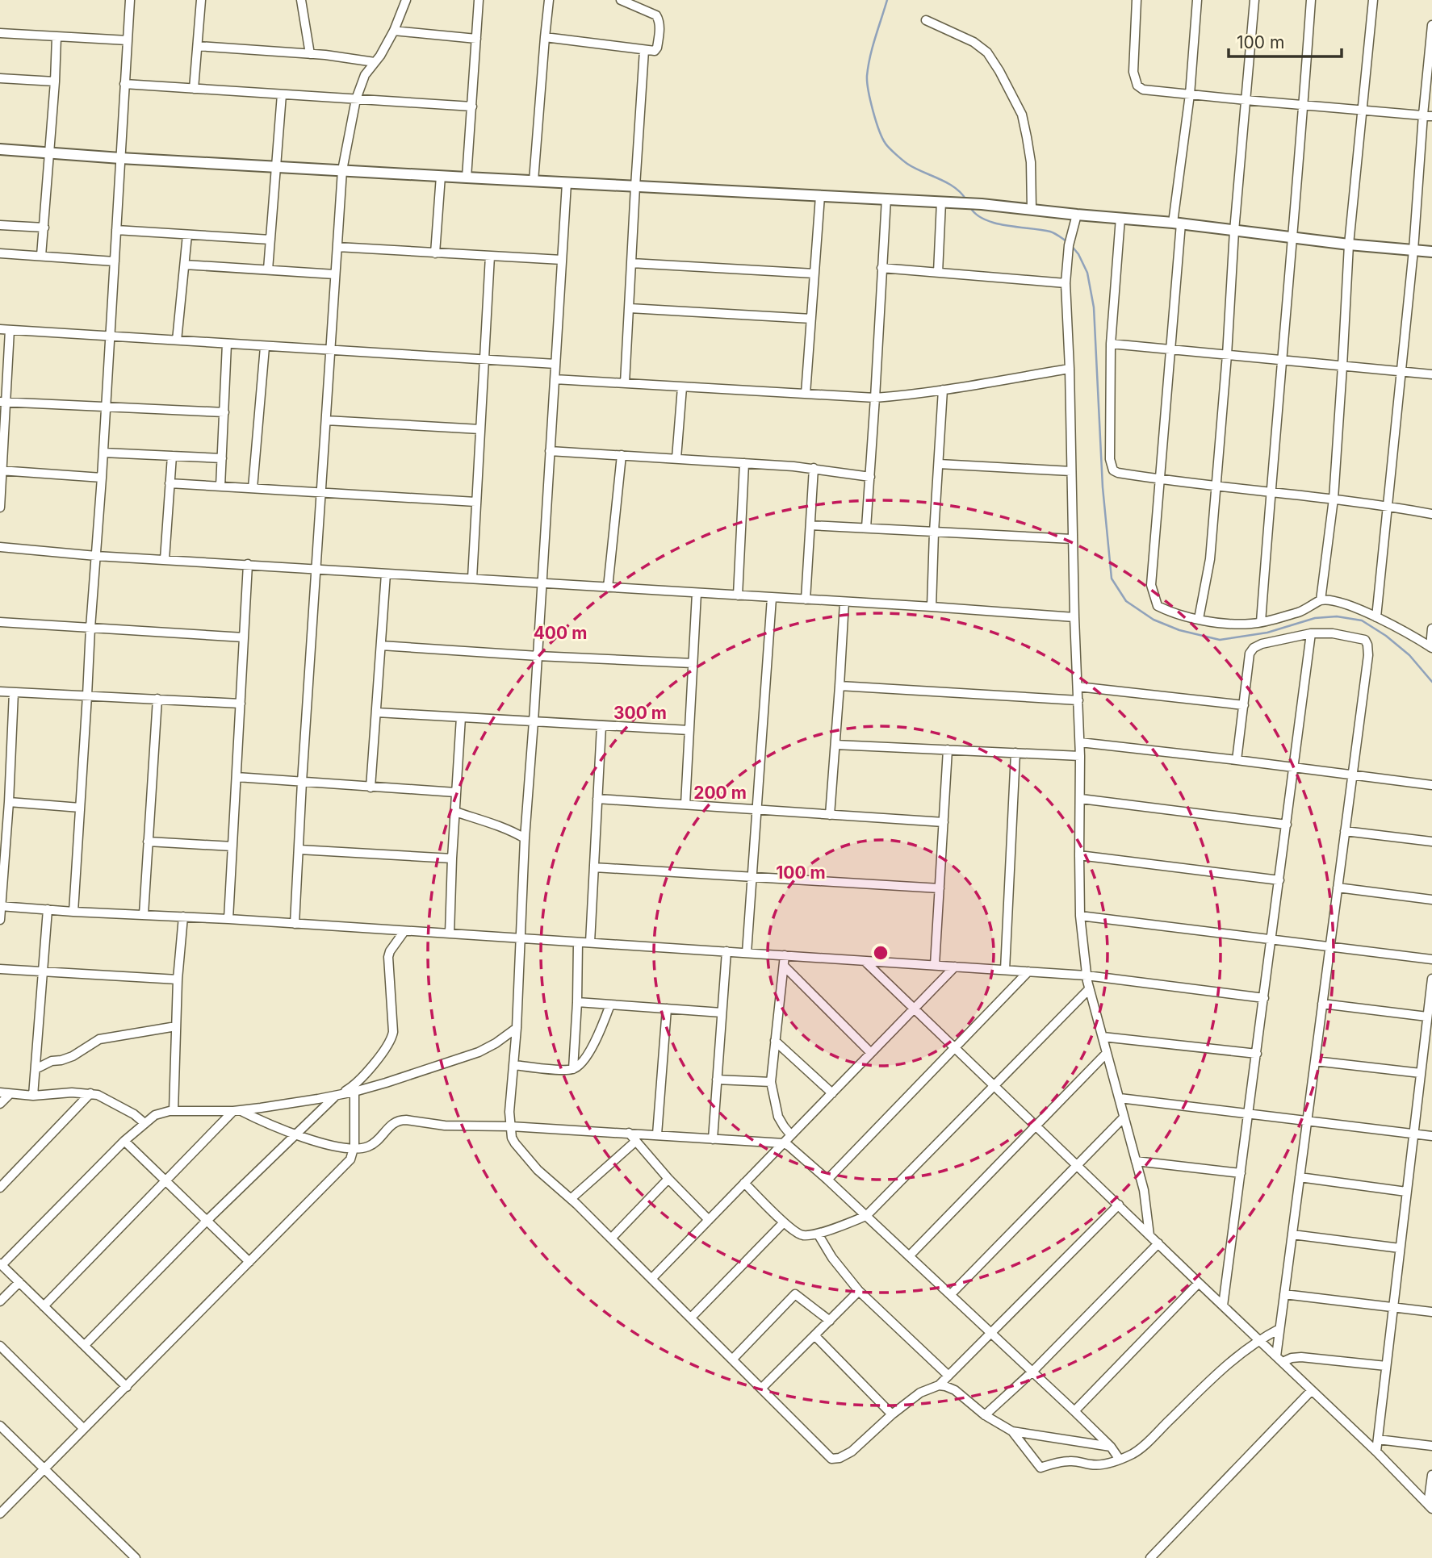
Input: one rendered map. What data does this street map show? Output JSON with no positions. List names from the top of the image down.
{
  "scale_bar": "100 m",
  "rings": [
    "400 m",
    "300 m",
    "200 m",
    "100 m"
  ]
}
